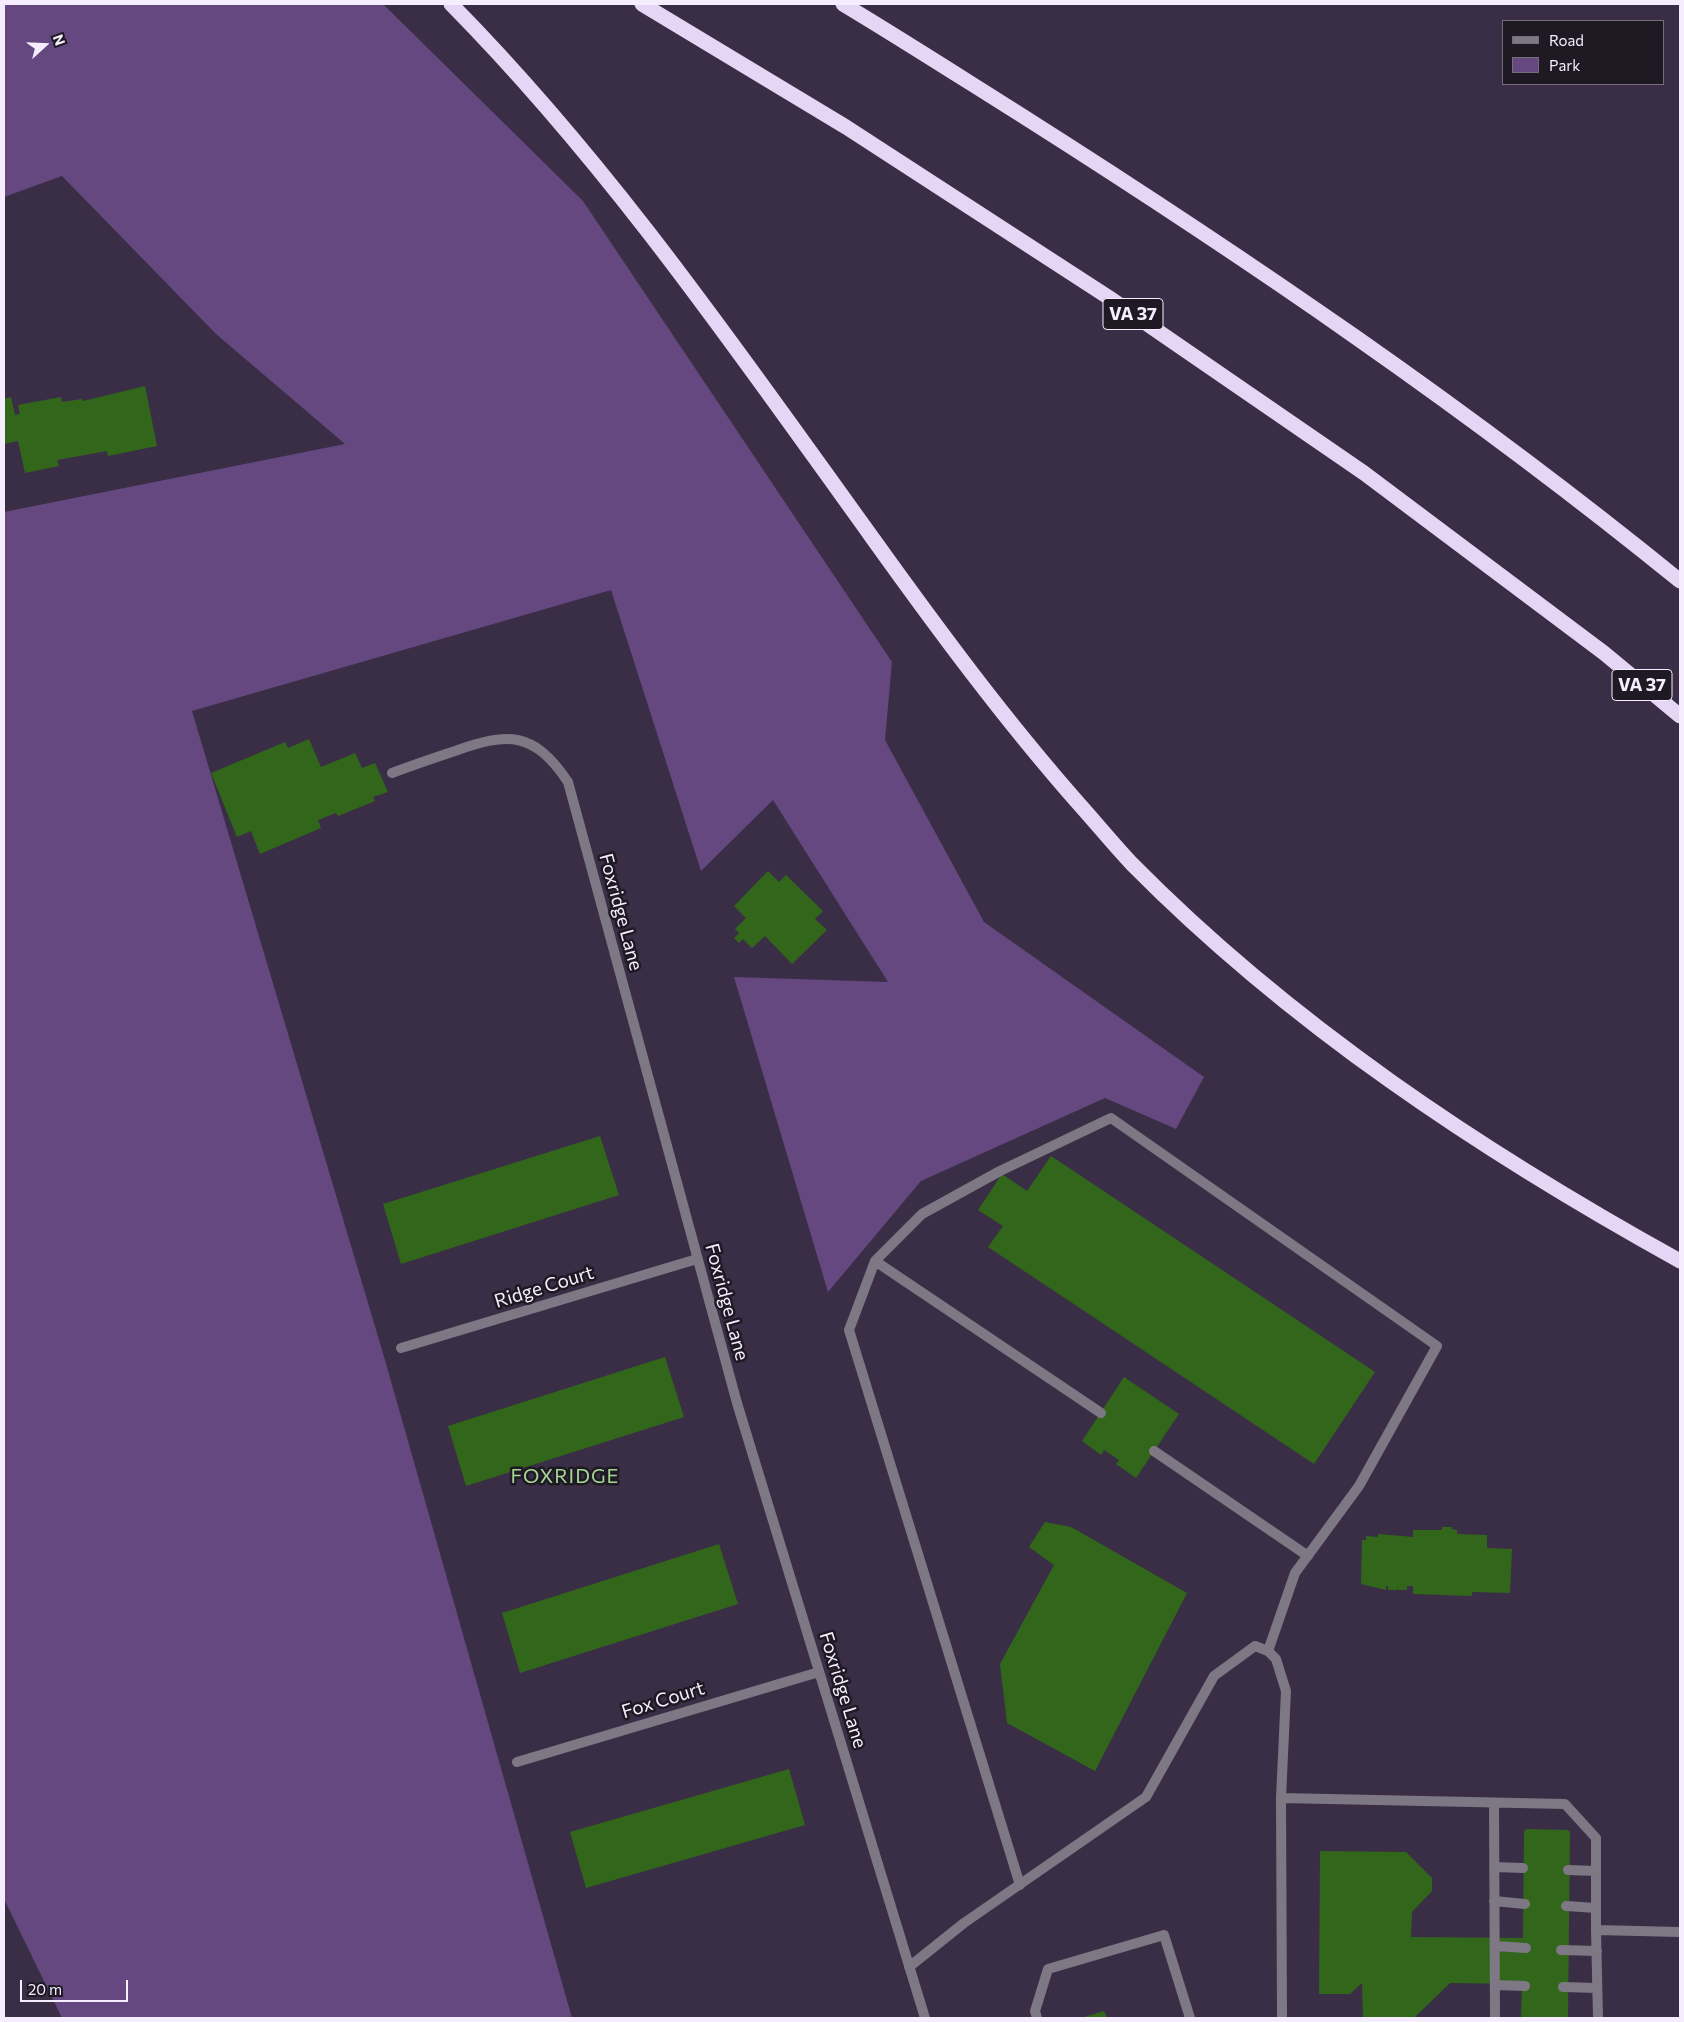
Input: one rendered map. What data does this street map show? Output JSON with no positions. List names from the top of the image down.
{
  "streets": {
    "highway": ["VA 37"],
    "street": ["Foxridge Lane", "Ridge Court", "Fox Court"]
  },
  "crossings": [
    ["Foxridge Lane", "Ridge Court"],
    ["Foxridge Lane", "Fox Court"]
  ],
  "districts": ["FOXRIDGE"],
  "legend": ["Road", "Park"],
  "scale_bar": "20 m",
  "north": "right"
}
